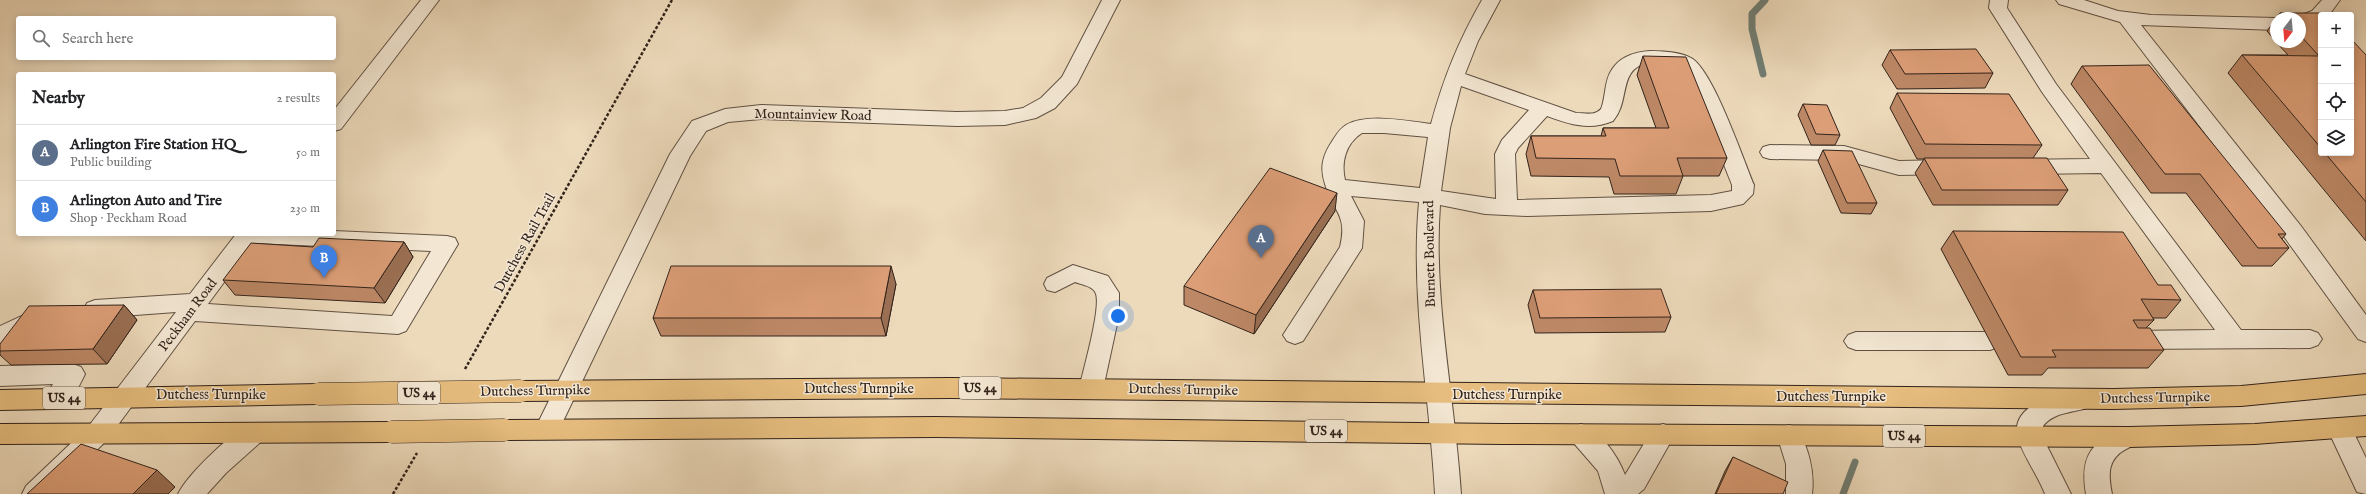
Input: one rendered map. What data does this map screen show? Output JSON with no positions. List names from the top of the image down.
{
  "streets": {
    "highway": ["US 44", "Dutchess Turnpike"],
    "street": ["Mountainview Road", "Burnett Boulevard", "Peckham Road"],
    "path": ["Dutchess Rail Trail"]
  },
  "crossings": [
    ["Mountainview Road", "US 44"],
    ["Mountainview Road", "Dutchess Turnpike"],
    ["Burnett Boulevard", "US 44"],
    ["Burnett Boulevard", "Dutchess Turnpike"],
    ["Peckham Road", "US 44"],
    ["Peckham Road", "Dutchess Turnpike"]
  ],
  "north": "bottom",
  "page": {
    "map_buttons": ["+", "−"],
    "search": "Search here",
    "heading": ["Nearby", "2 results"],
    "list": [
      {
        "mark": "A",
        "name": "Arlington Fire Station HQ",
        "note": "Public building",
        "value": "50 m"
      },
      {
        "mark": "B",
        "name": "Arlington Auto and Tire",
        "note": "Shop · Peckham Road",
        "value": "230 m"
      }
    ],
    "pins": ["A", "B"]
  }
}
